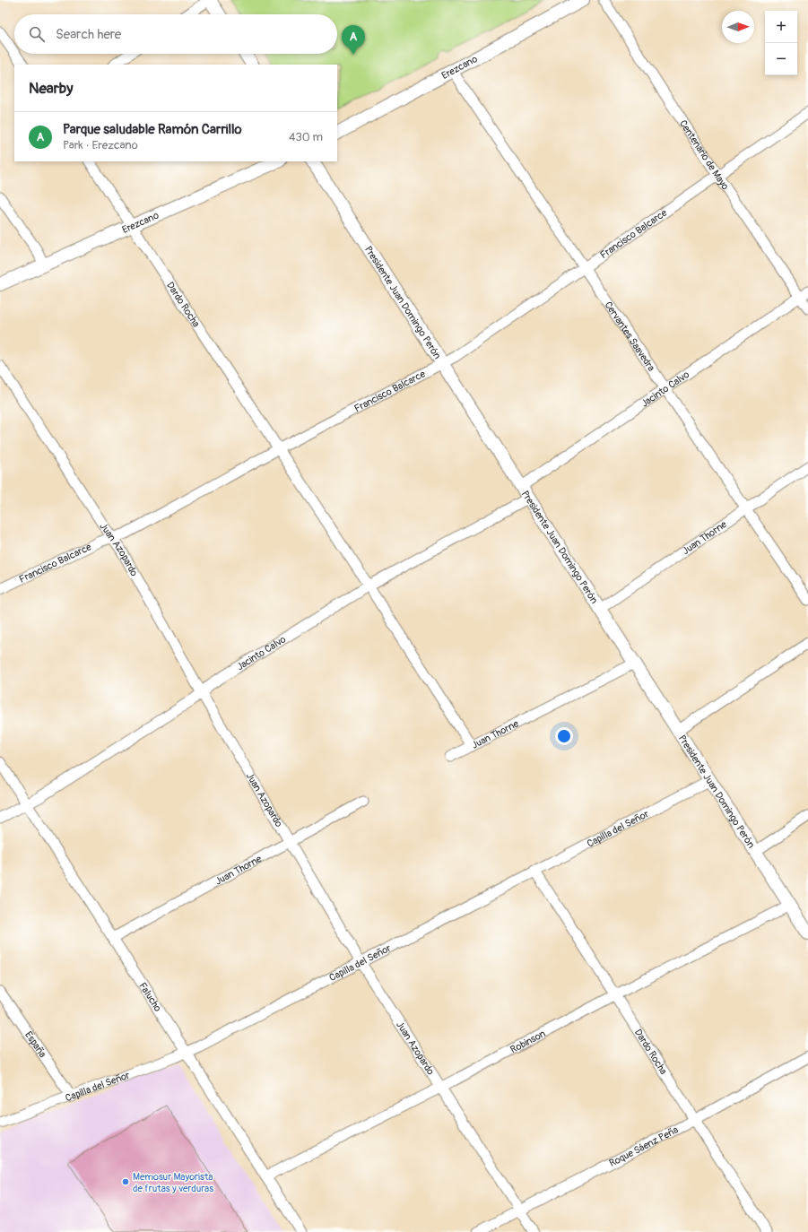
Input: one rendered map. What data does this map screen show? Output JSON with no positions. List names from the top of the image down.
{
  "streets": {
    "street": [
      "Erezcano",
      "Centenario de Mayo",
      "Francisco Balcarce",
      "Presidente Juan Domingo Perón",
      "Dardo Rocha",
      "Cervantes Saavedra",
      "Jacinto Calvo",
      "Juan Thorne",
      "Juan Azopardo",
      "Capilla del Señor",
      "Falucho",
      "Robinson",
      "España",
      "Roque Sáenz Peña"
    ]
  },
  "crossings": [
    ["Erezcano", "Dardo Rocha"],
    ["Erezcano", "Cervantes Saavedra"],
    ["Centenario de Mayo", "Francisco Balcarce"],
    ["Centenario de Mayo", "Jacinto Calvo"],
    ["Francisco Balcarce", "Presidente Juan Domingo Perón"],
    ["Francisco Balcarce", "Dardo Rocha"],
    ["Francisco Balcarce", "Cervantes Saavedra"],
    ["Francisco Balcarce", "Juan Azopardo"],
    ["Presidente Juan Domingo Perón", "Jacinto Calvo"],
    ["Presidente Juan Domingo Perón", "Juan Thorne"],
    ["Presidente Juan Domingo Perón", "Capilla del Señor"],
    ["Presidente Juan Domingo Perón", "Robinson"],
    ["Dardo Rocha", "Jacinto Calvo"],
    ["Dardo Rocha", "Juan Thorne"],
    ["Dardo Rocha", "Capilla del Señor"],
    ["Dardo Rocha", "Robinson"],
    ["Dardo Rocha", "Roque Sáenz Peña"],
    ["Cervantes Saavedra", "Jacinto Calvo"],
    ["Cervantes Saavedra", "Juan Thorne"],
    ["Jacinto Calvo", "Juan Azopardo"],
    ["Jacinto Calvo", "Falucho"],
    ["Juan Thorne", "Juan Azopardo"],
    ["Juan Thorne", "Falucho"],
    ["Juan Azopardo", "Capilla del Señor"],
    ["Juan Azopardo", "Robinson"],
    ["Juan Azopardo", "Roque Sáenz Peña"],
    ["Capilla del Señor", "Falucho"],
    ["Capilla del Señor", "España"],
    ["Falucho", "Robinson"]
  ],
  "places": ["Memosur Mayorista de frutas y verduras"],
  "north": "right",
  "page": {
    "map_buttons": ["+", "−"],
    "search": "Search here",
    "pins": "A",
    "heading": "Nearby",
    "list": [
      {
        "mark": "A",
        "name": "Parque saludable Ramón Carrillo",
        "note": "Park · Erezcano",
        "value": "430 m"
      }
    ]
  }
}
